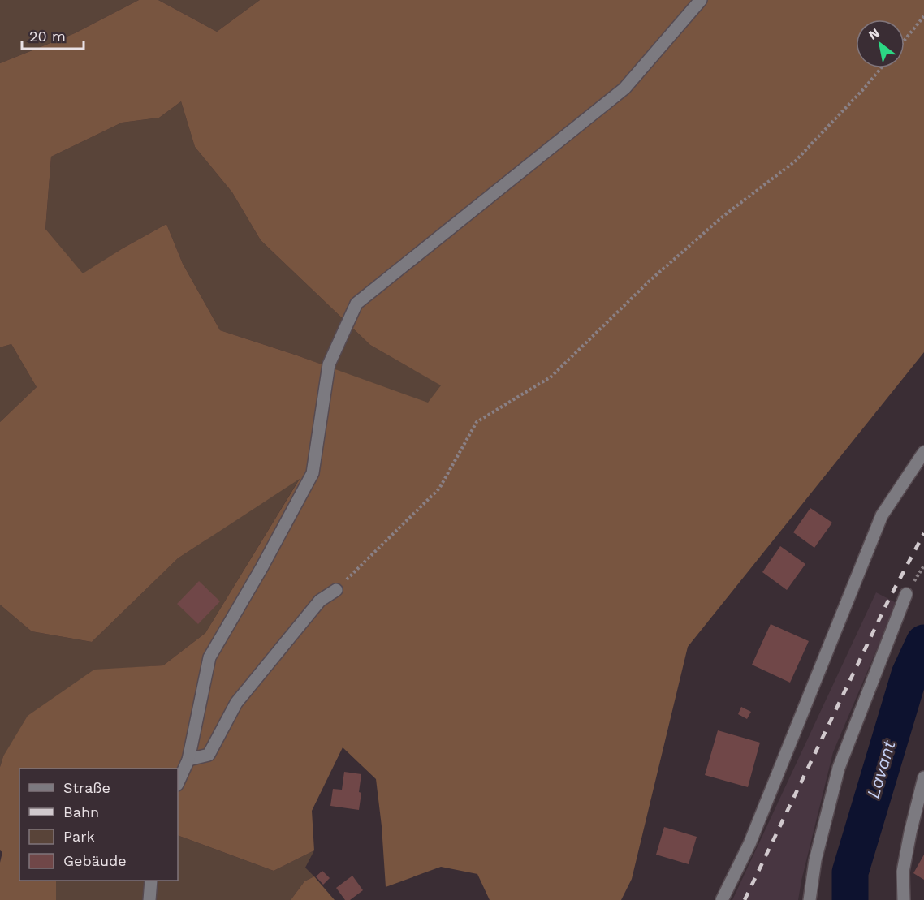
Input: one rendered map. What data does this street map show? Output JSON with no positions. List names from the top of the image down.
{
  "water": ["Lavant"],
  "legend": [
    "Straße",
    "Bahn",
    "Park",
    "Gebäude"
  ],
  "scale_bar": "20 m",
  "north": "top left"
}
